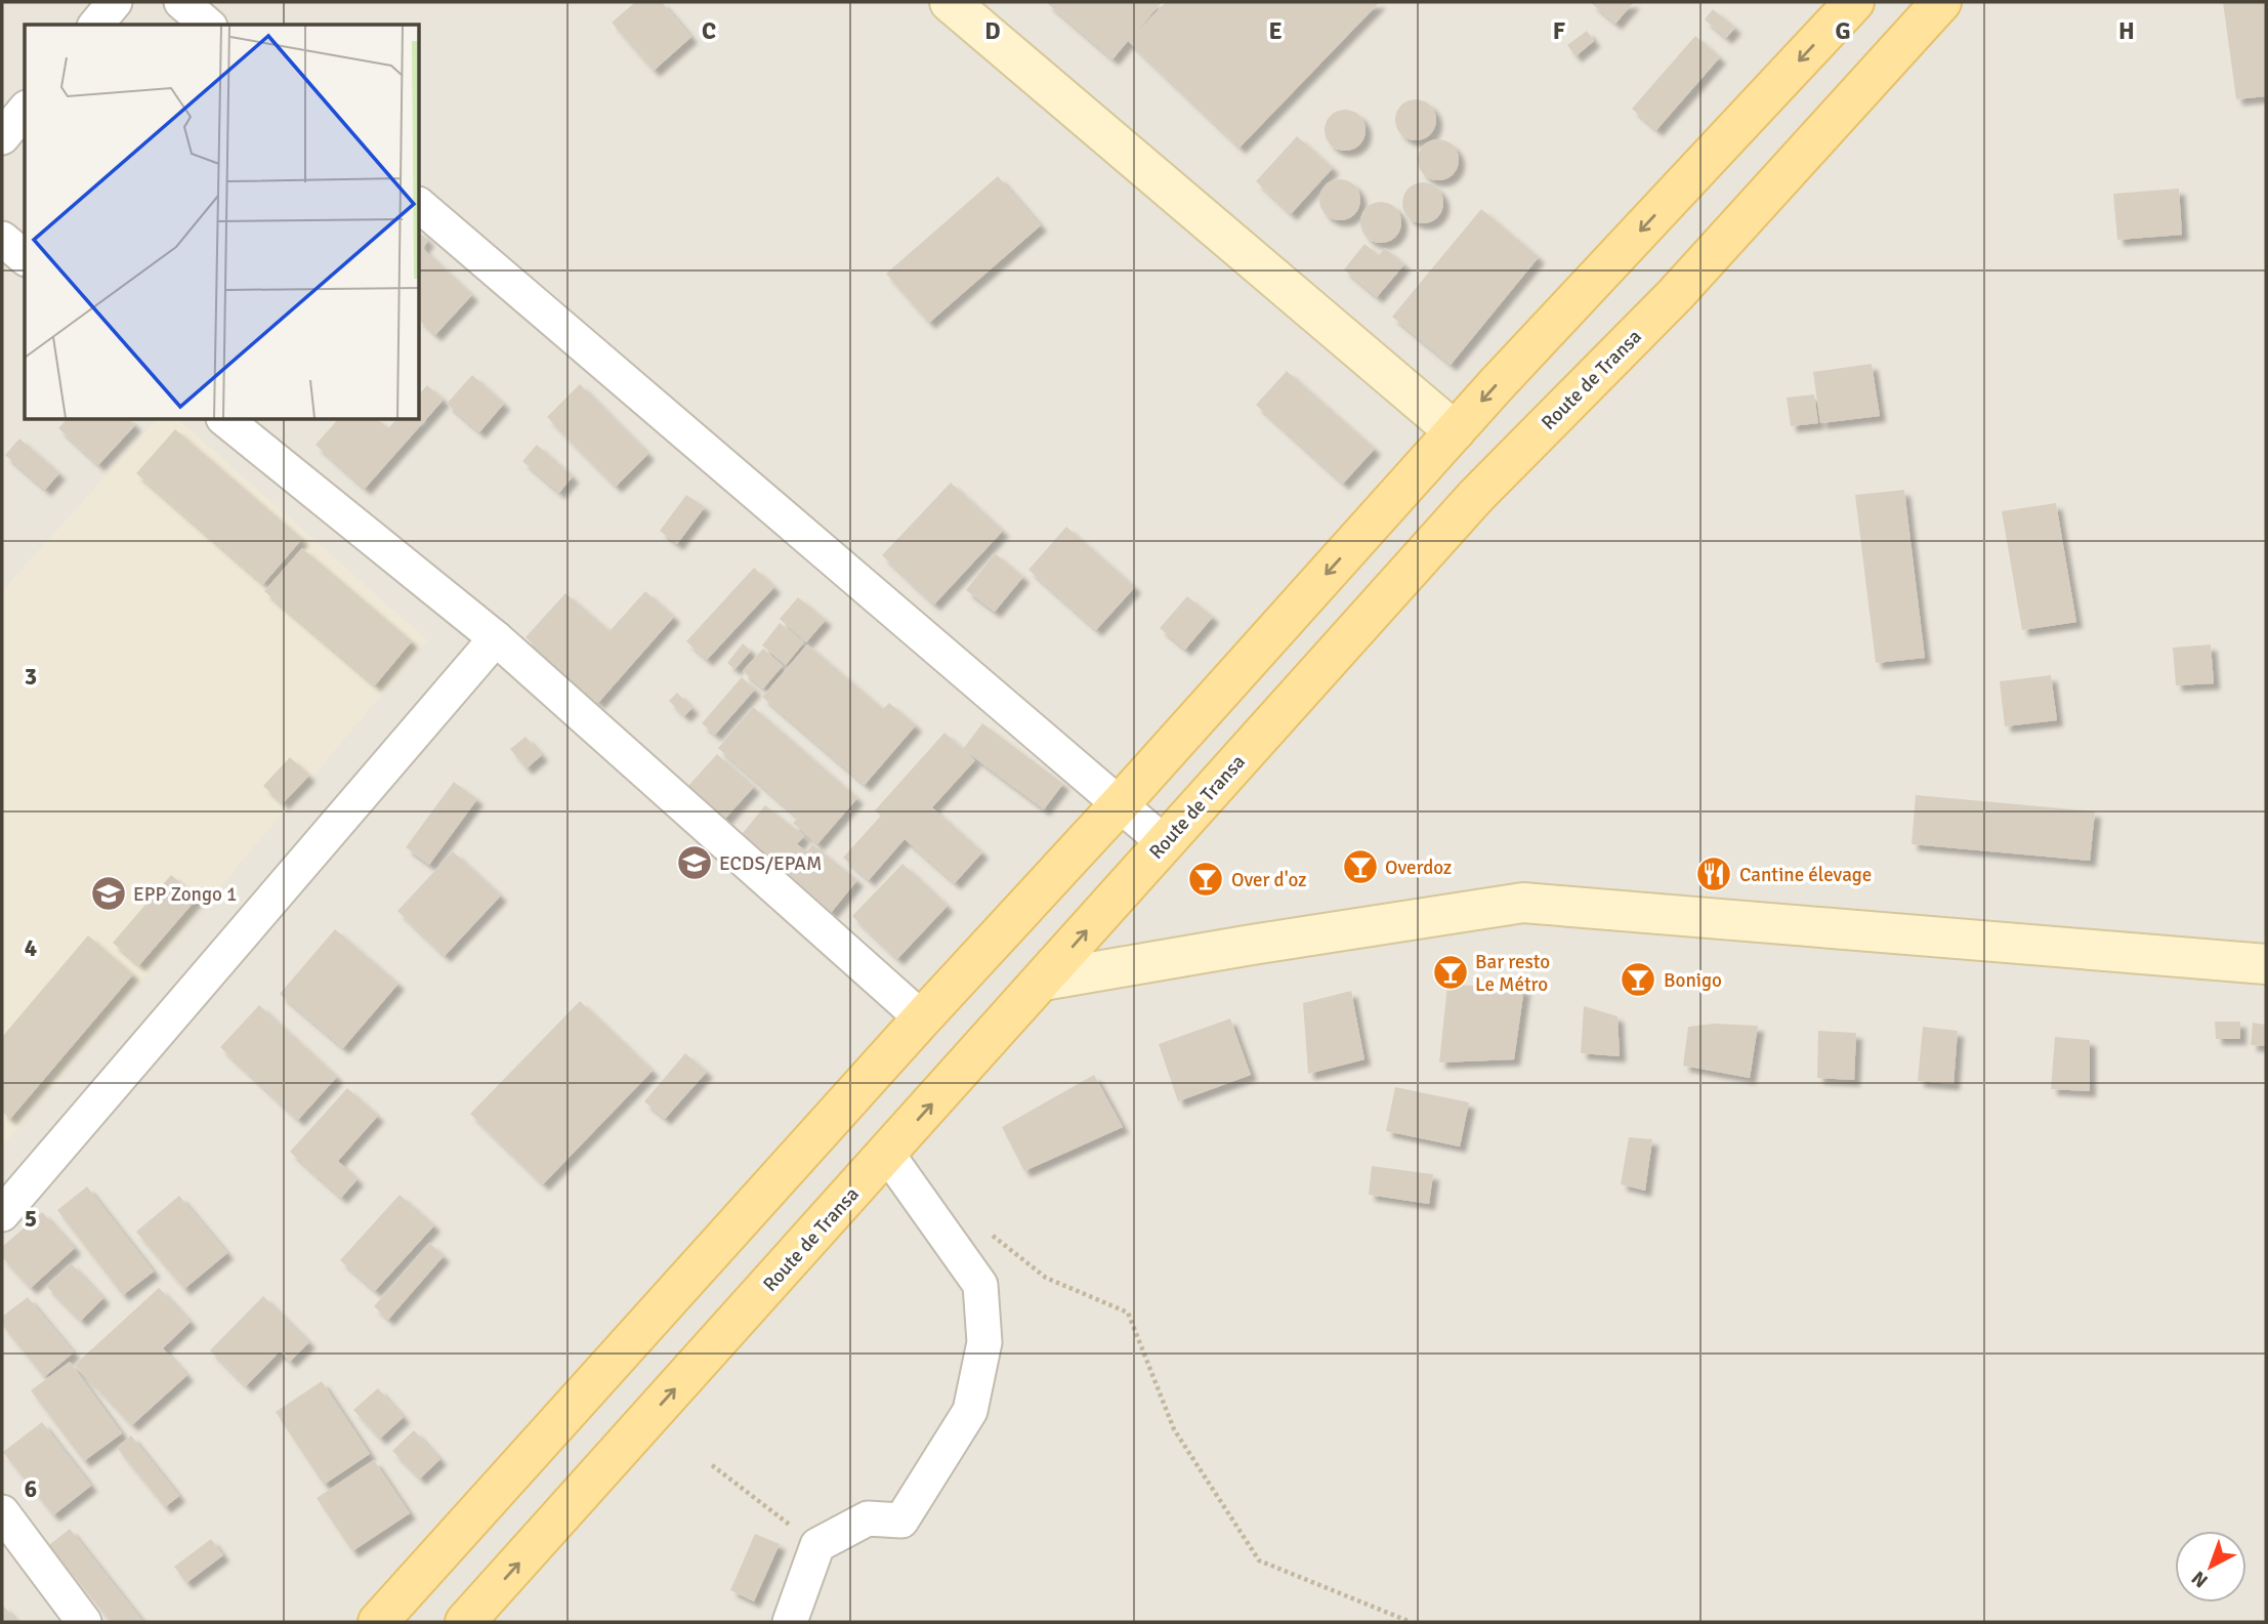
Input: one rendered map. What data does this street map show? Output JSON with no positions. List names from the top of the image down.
{
  "streets": {
    "main road": ["Route de Transa"]
  },
  "places": {
    "school or university": ["ECDS/EPAM", "EPP Zongo 1"],
    "bar": [
      "Overdoz",
      "Over d'oz",
      "Bar resto Le Métro",
      "Bonigo"
    ],
    "restaurant": ["Cantine élevage"]
  },
  "north": "bottom left",
  "grid": {
    "columns": [
      "C",
      "D",
      "E",
      "F",
      "G",
      "H"
    ],
    "rows": [
      "3",
      "4",
      "5",
      "6"
    ]
  }
}
